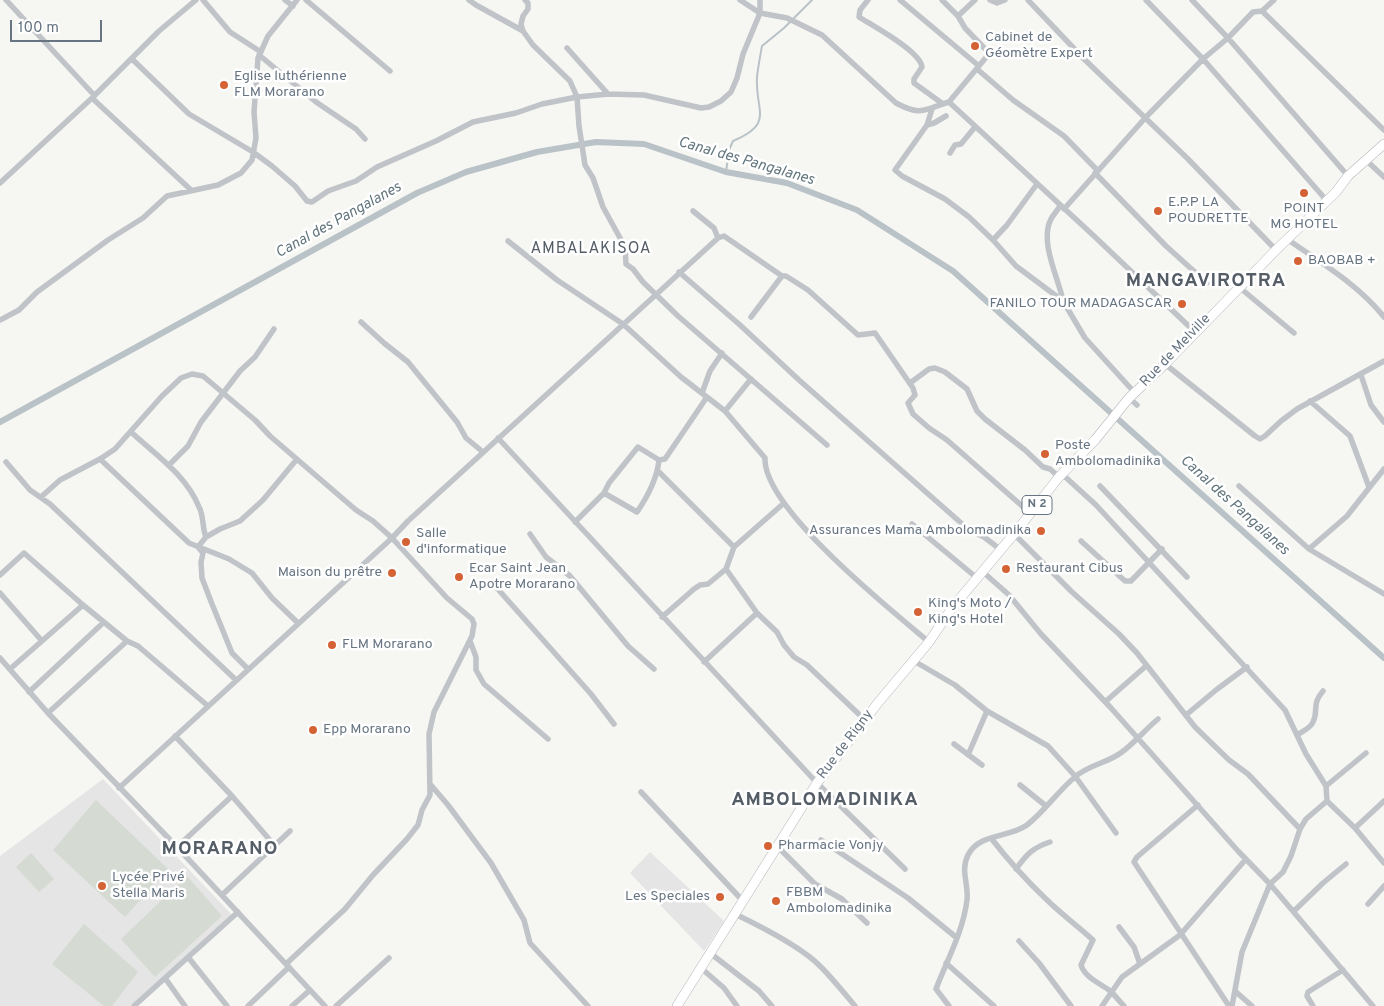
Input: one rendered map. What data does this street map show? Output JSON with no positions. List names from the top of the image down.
{
  "streets": {
    "main road": ["Rue de Melville", "N 2", "Rue de Rigny"]
  },
  "crossings": [
    ["Rue de Melville", "Rue de Rigny"]
  ],
  "districts": [
    "AMBALAKISOA",
    "MANGAVIROTRA",
    "AMBOLOMADINIKA",
    "MORARANO"
  ],
  "water": ["Canal des Pangalanes"],
  "places": [
    "Cabinet de Géomètre Expert",
    "Eglise luthérienne FLM Morarano",
    "POINT MG HOTEL",
    "E.P.P LA POUDRETTE",
    "BAOBAB +",
    "FANILO TOUR MADAGASCAR",
    "Poste Ambolomadinika",
    "Assurances Mama Ambolomadinika",
    "Salle d'informatique",
    "Restaurant Cibus",
    "Maison du prêtre",
    "Ecar Saint Jean Apotre Morarano",
    "King's Moto / King's Hotel",
    "FLM Morarano",
    "Epp Morarano",
    "Pharmacie Vonjy",
    "Lycée Privé Stella Maris",
    "Les Speciales",
    "FBBM Ambolomadinika"
  ],
  "scale_bar": "100 m"
}
